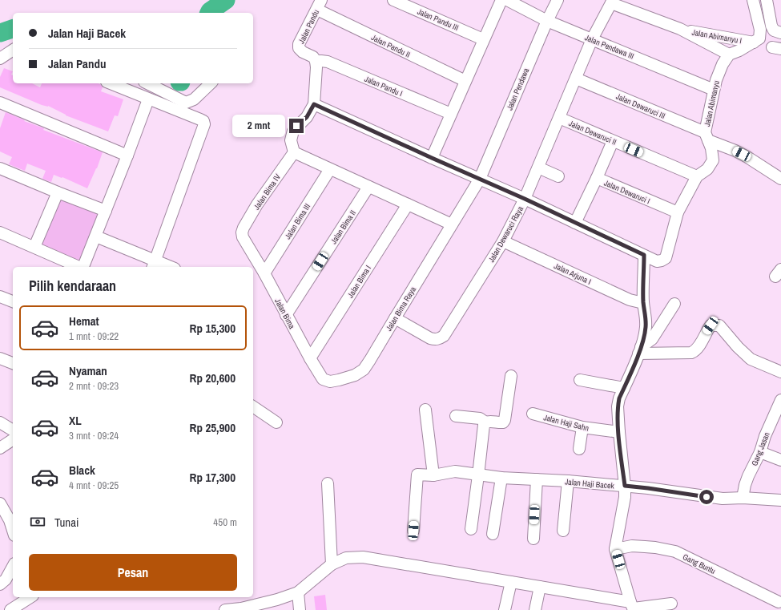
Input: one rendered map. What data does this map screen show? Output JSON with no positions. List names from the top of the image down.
{
  "streets": {
    "street": [
      "Jalan Pandu III",
      "Jalan Pandu",
      "Jalan Abimanyu I",
      "Jalan Pandu II",
      "Jalan Pendawa III",
      "Jalan Pandu I",
      "Jalan Pendawa",
      "Jalan Abimanyu",
      "Jalan Dewaruci III",
      "Jalan Dewaruci II",
      "Jalan Bima IV",
      "Jalan Dewaruci I",
      "Jalan Bima III",
      "Jalan Bima II",
      "Jalan Dewaruci Raya",
      "Jalan Arjuna I",
      "Jalan Bima I",
      "Jalan Bima Raya",
      "Jalan Bima",
      "Jalan Haji Sahn",
      "Gang Jasan",
      "Jalan Haji Bacek",
      "Gang Buntu"
    ]
  },
  "crossings": [
    ["Jalan Pandu", "Jalan Pandu II"],
    ["Jalan Pandu", "Jalan Pandu I"],
    ["Jalan Abimanyu I", "Jalan Abimanyu"],
    ["Jalan Pendawa III", "Jalan Pendawa"],
    ["Jalan Pendawa III", "Jalan Abimanyu"],
    ["Jalan Pendawa III", "Jalan Dewaruci Raya"],
    ["Jalan Pendawa", "Jalan Bima Raya"],
    ["Jalan Abimanyu", "Jalan Dewaruci III"],
    ["Jalan Dewaruci III", "Jalan Dewaruci Raya"],
    ["Jalan Dewaruci II", "Jalan Dewaruci I"],
    ["Jalan Dewaruci II", "Jalan Dewaruci Raya"],
    ["Jalan Bima IV", "Jalan Bima"],
    ["Jalan Bima III", "Jalan Bima"],
    ["Jalan Bima II", "Jalan Bima"],
    ["Jalan Dewaruci Raya", "Jalan Arjuna I"],
    ["Jalan Dewaruci Raya", "Jalan Bima Raya"],
    ["Jalan Bima I", "Jalan Bima"],
    ["Jalan Bima Raya", "Jalan Bima"],
    ["Gang Jasan", "Jalan Haji Bacek"]
  ],
  "page": {
    "banner": ["Jalan Haji Bacek", "Jalan Pandu"],
    "bubble": "2 mnt",
    "heading": "Pilih kendaraan",
    "list": [
      {
        "name": "Hemat",
        "note": "1 mnt · 09:22",
        "value": "Rp 15,300"
      },
      {
        "name": "Nyaman",
        "note": "2 mnt · 09:23",
        "value": "Rp 20,600"
      },
      {
        "name": "XL",
        "note": "3 mnt · 09:24",
        "value": "Rp 25,900"
      },
      {
        "name": "Black",
        "note": "4 mnt · 09:25",
        "value": "Rp 17,300"
      }
    ],
    "pay": ["Tunai", "450 m"],
    "buttons": "Pesan"
  }
}
